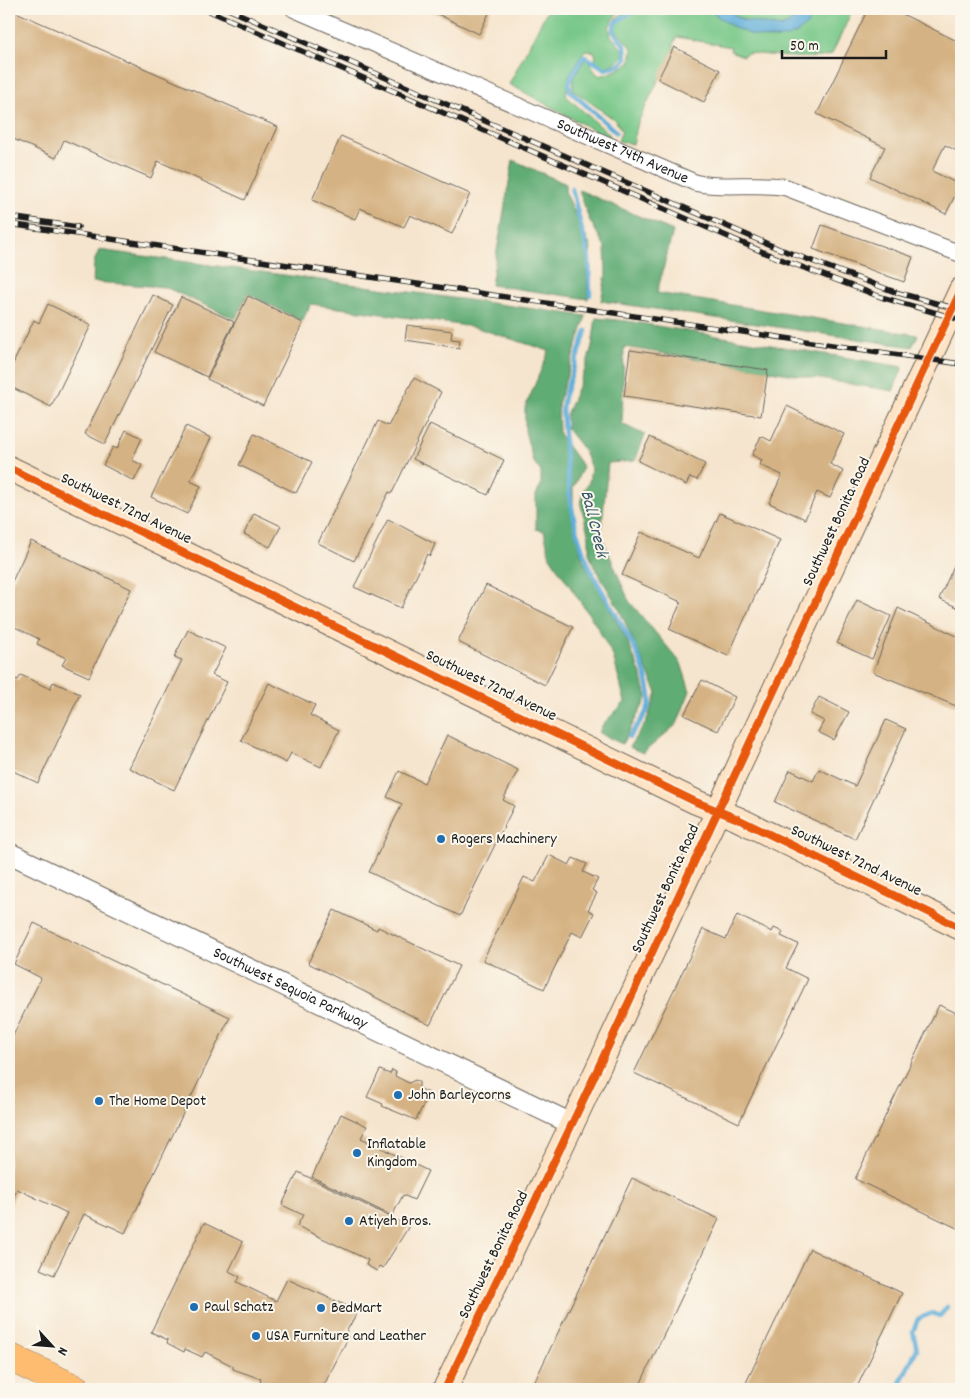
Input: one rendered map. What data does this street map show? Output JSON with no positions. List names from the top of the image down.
{
  "streets": {
    "main road": ["Southwest 72nd Avenue", "Southwest Bonita Road"],
    "street": ["Southwest 74th Avenue", "Southwest Sequoia Parkway"]
  },
  "crossings": [
    ["Southwest 72nd Avenue", "Southwest Bonita Road"],
    ["Southwest Bonita Road", "Southwest Sequoia Parkway"]
  ],
  "water": ["Ball Creek"],
  "places": [
    "Rogers Machinery",
    "John Barleycorns",
    "The Home Depot",
    "Inflatable Kingdom",
    "Atiyeh Bros.",
    "Paul Schatz",
    "BedMart",
    "USA Furniture and Leather"
  ],
  "scale_bar": "50 m",
  "north": "bottom right"
}
